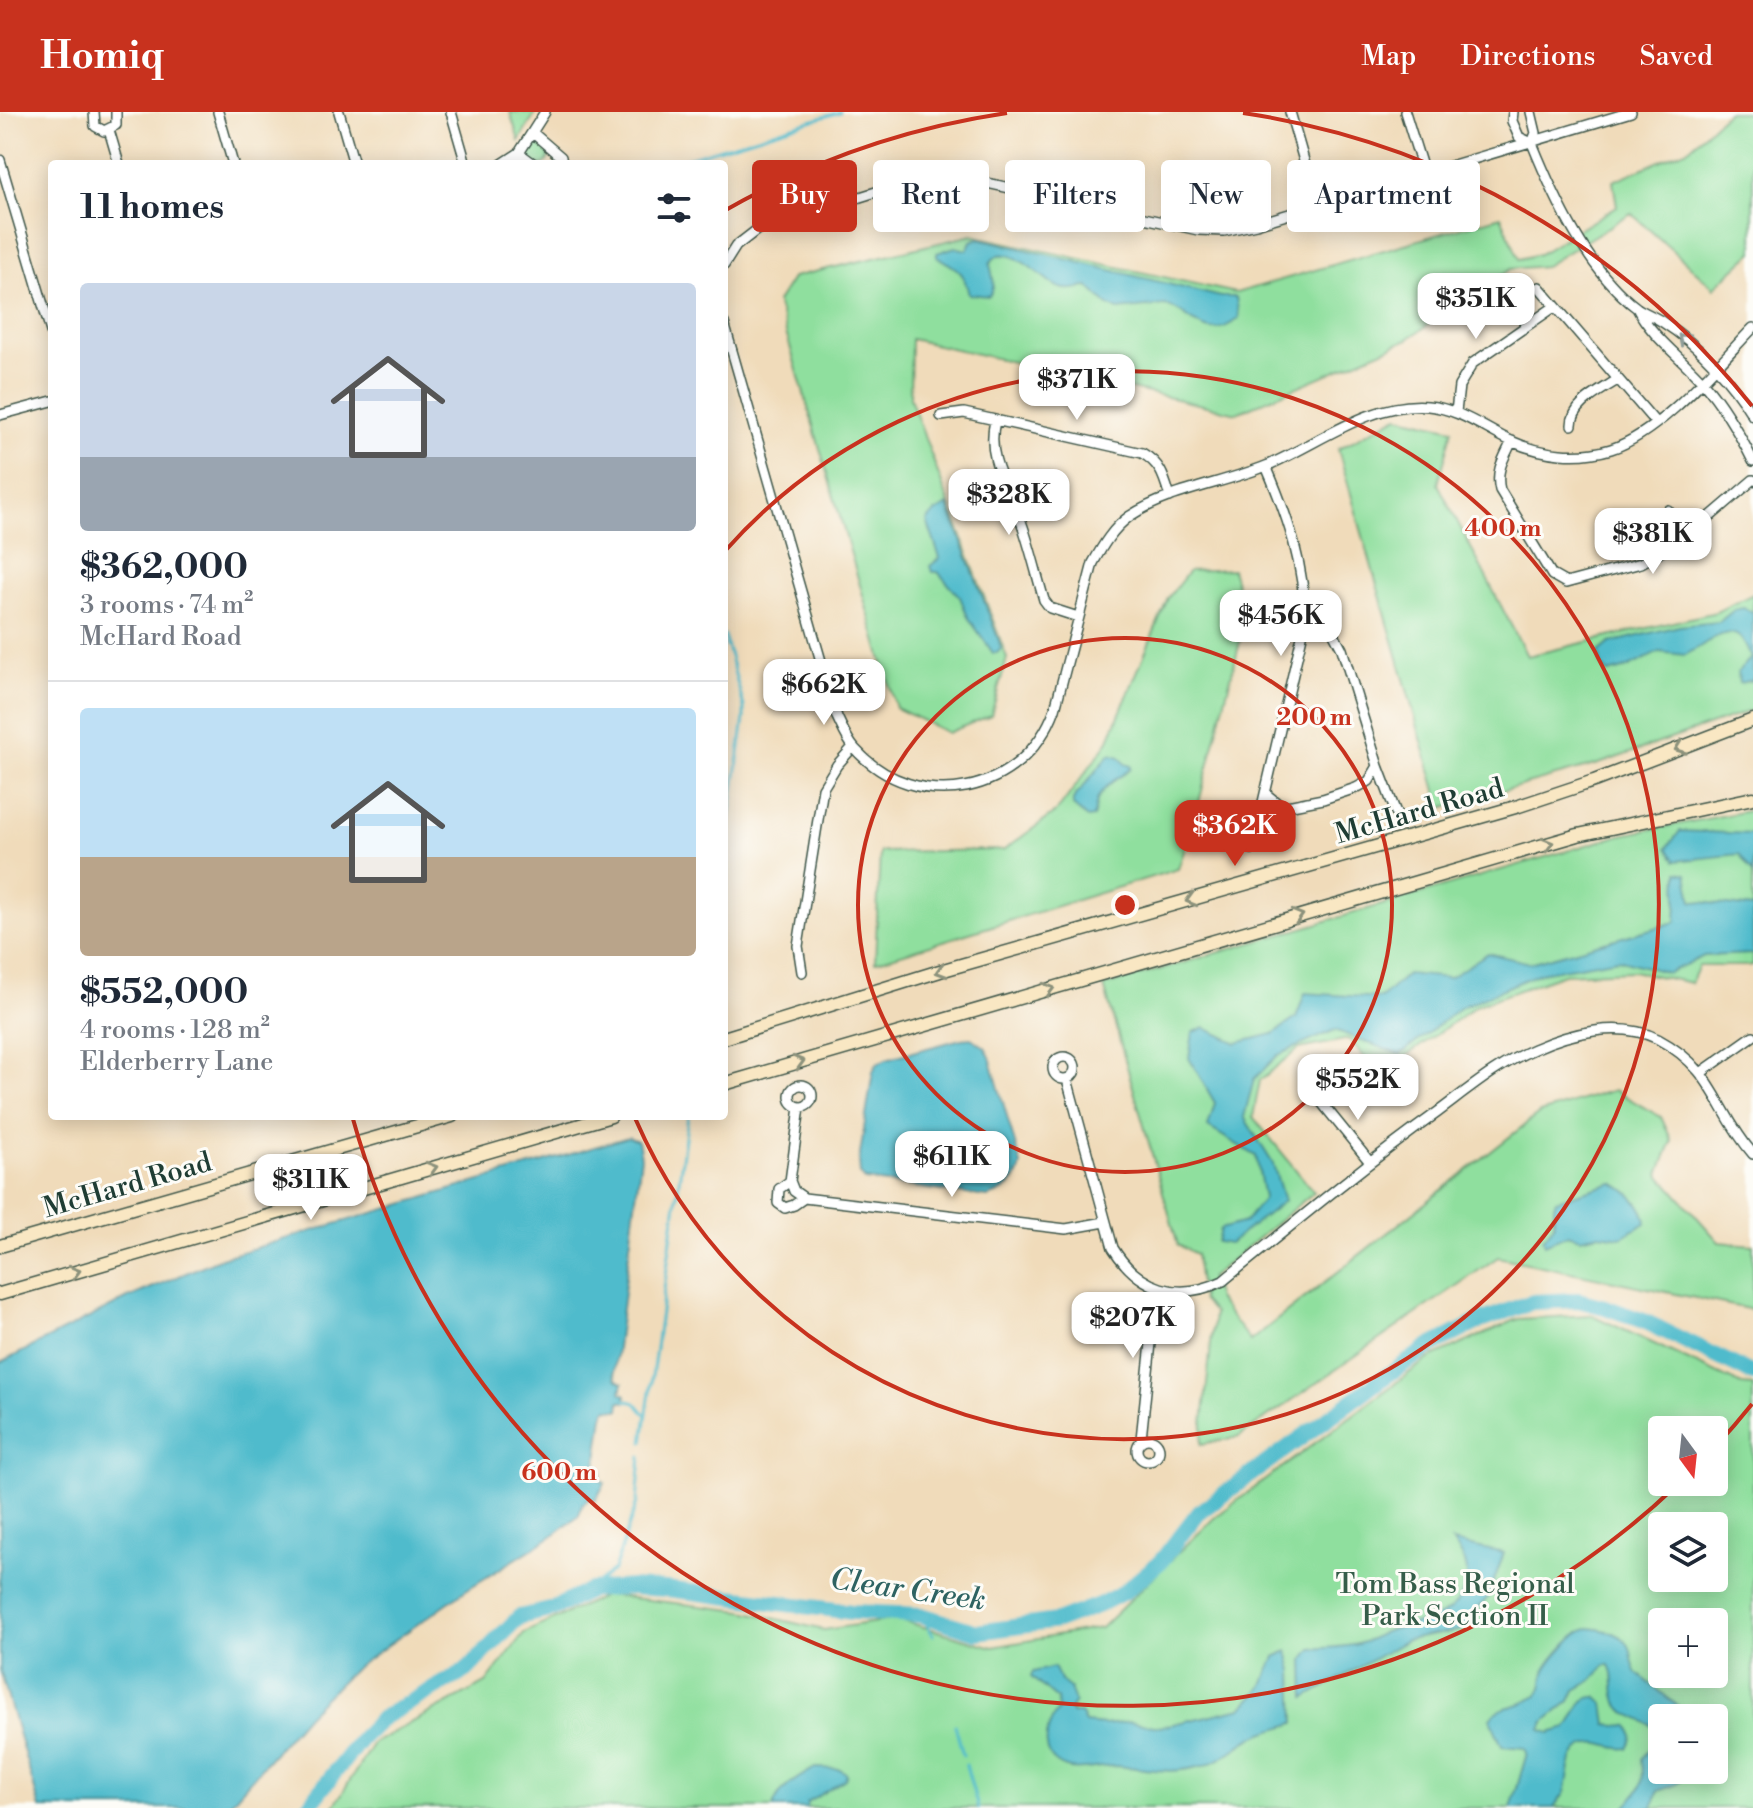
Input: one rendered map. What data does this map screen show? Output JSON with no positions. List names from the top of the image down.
{
  "streets": {
    "main road": ["McHard Road"]
  },
  "water": ["Clear Creek"],
  "parks": ["Tom Bass Regional Park Section II"],
  "north": "bottom",
  "page": {
    "header": "Homiq",
    "nav": ["Map", "Directions", "Saved"],
    "chip": [
      "Buy",
      "Rent",
      "Filters",
      "New",
      "Apartment"
    ],
    "heading": "11 homes",
    "list": [
      {
        "name": "$362,000",
        "note": "3 rooms · 74 m² · McHard Road"
      },
      {
        "name": "$552,000",
        "note": "4 rooms · 128 m² · Elderberry Lane"
      }
    ],
    "price": [
      "$351K",
      "$371K",
      "$328K",
      "$381K",
      "$456K",
      "$662K",
      "$362K",
      "$552K",
      "$611K",
      "$311K",
      "$207K"
    ],
    "map_buttons": ["+", "−"]
  },
  "rings": ["400 m", "200 m", "600 m"]
}
